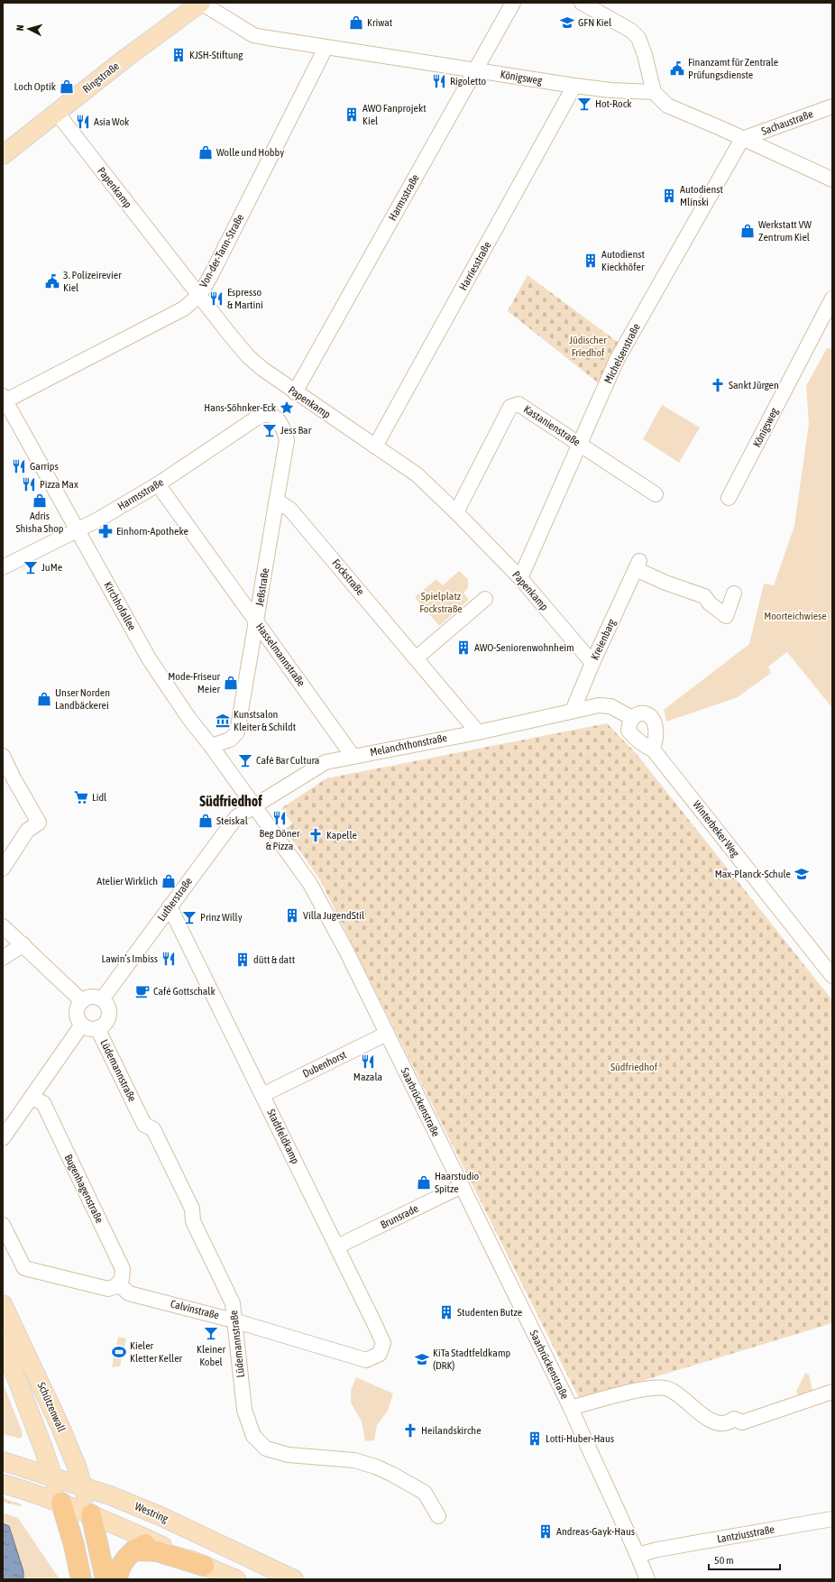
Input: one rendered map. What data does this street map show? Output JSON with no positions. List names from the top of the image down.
{
  "streets": {
    "main road": ["Ringstraße", "Schützenwall", "Westring"],
    "street": [
      "Königsweg",
      "Sachaustraße",
      "Papenkamp",
      "Harmsstraße",
      "Von-der-Tann-Straße",
      "Harriesstraße",
      "Michelsenstraße",
      "Kastanienstraße",
      "Fockstraße",
      "Jeßstraße",
      "Kirchhofallee",
      "Kreienbarg",
      "Hasselmannstraße",
      "Melanchthonstraße",
      "Winterbeker Weg",
      "Lutherstraße",
      "Dubenhorst",
      "Lüdemannstraße",
      "Saarbrückenstraße",
      "Stadtfeldkamp",
      "Bugenhagenstraße",
      "Brunsrade",
      "Calvinstraße",
      "Lantziusstraße"
    ]
  },
  "crossings": [
    ["Ringstraße", "Königsweg"],
    ["Ringstraße", "Papenkamp"],
    ["Königsweg", "Harmsstraße"],
    ["Königsweg", "Von-der-Tann-Straße"],
    ["Königsweg", "Harriesstraße"],
    ["Sachaustraße", "Michelsenstraße"],
    ["Papenkamp", "Harmsstraße"],
    ["Papenkamp", "Von-der-Tann-Straße"],
    ["Papenkamp", "Harriesstraße"],
    ["Papenkamp", "Michelsenstraße"],
    ["Papenkamp", "Kastanienstraße"],
    ["Papenkamp", "Kreienbarg"],
    ["Harmsstraße", "Jeßstraße"],
    ["Harmsstraße", "Kirchhofallee"],
    ["Harmsstraße", "Hasselmannstraße"],
    ["Von-der-Tann-Straße", "Kirchhofallee"],
    ["Michelsenstraße", "Kastanienstraße"],
    ["Fockstraße", "Jeßstraße"],
    ["Fockstraße", "Melanchthonstraße"],
    ["Jeßstraße", "Kirchhofallee"],
    ["Jeßstraße", "Hasselmannstraße"],
    ["Kirchhofallee", "Melanchthonstraße"],
    ["Kirchhofallee", "Lutherstraße"],
    ["Kirchhofallee", "Saarbrückenstraße"],
    ["Kreienbarg", "Melanchthonstraße"],
    ["Hasselmannstraße", "Melanchthonstraße"],
    ["Melanchthonstraße", "Lutherstraße"],
    ["Melanchthonstraße", "Saarbrückenstraße"],
    ["Lutherstraße", "Lüdemannstraße"],
    ["Lutherstraße", "Saarbrückenstraße"],
    ["Lutherstraße", "Stadtfeldkamp"],
    ["Dubenhorst", "Saarbrückenstraße"],
    ["Dubenhorst", "Stadtfeldkamp"],
    ["Lüdemannstraße", "Calvinstraße"],
    ["Saarbrückenstraße", "Brunsrade"],
    ["Saarbrückenstraße", "Lantziusstraße"],
    ["Stadtfeldkamp", "Brunsrade"],
    ["Stadtfeldkamp", "Calvinstraße"],
    ["Bugenhagenstraße", "Calvinstraße"],
    ["Schützenwall", "Westring"]
  ],
  "districts": ["Südfriedhof"],
  "parks": [
    "Jüdischer Friedhof",
    "Spielplatz Fockstraße",
    "Moorteichwiese",
    "Südfriedhof"
  ],
  "places": {
    "shop": [
      "Kriwat",
      "Loch Optik",
      "Wolle und Hobby",
      "Werkstatt VW Zentrum Kiel",
      "Adris Shisha Shop",
      "Mode-Friseur Meier",
      "Unser Norden Landbäckerei",
      "Steiskal",
      "Atelier Wirklich",
      "Haarstudio Spitze"
    ],
    "school or university": ["GFN Kiel", "Max-Planck-Schule", "KiTa Stadtfeldkamp (DRK)"],
    "building": [
      "KJSH-Stiftung",
      "AWO Fanprojekt Kiel",
      "Autodienst Mlinski",
      "Autodienst Kieckhöfer",
      "AWO-Seniorenwohnheim",
      "Villa JugendStil",
      "dütt & datt",
      "Studenten Butze",
      "Lotti-Huber-Haus",
      "Andreas-Gayk-Haus"
    ],
    "public building": ["Finanzamt für Zentrale Prüfungsdienste", "3. Polizeirevier Kiel"],
    "restaurant": [
      "Rigoletto",
      "Asia Wok",
      "Espresso & Martini",
      "Garrips",
      "Pizza Max",
      "Beg Döner & Pizza",
      "Lawin’s Imbiss",
      "Mazala"
    ],
    "bar": [
      "Hot-Rock",
      "Jess Bar",
      "JuMe",
      "Café Bar Cultura",
      "Prinz Willy",
      "Kleiner Kobel"
    ],
    "church": ["Sankt Jürgen", "Kapelle", "Heilandskirche"],
    "place": ["Hans-Söhnker-Eck"],
    "pharmacy": ["Einhorn-Apotheke"],
    "museum": ["Kunstsalon Kleiter & Schildt"],
    "supermarket": ["Lidl"],
    "cafe": ["Café Gottschalk"],
    "sports": ["Kieler Kletter Keller"]
  },
  "scale_bar": "50 m",
  "north": "left"
}
